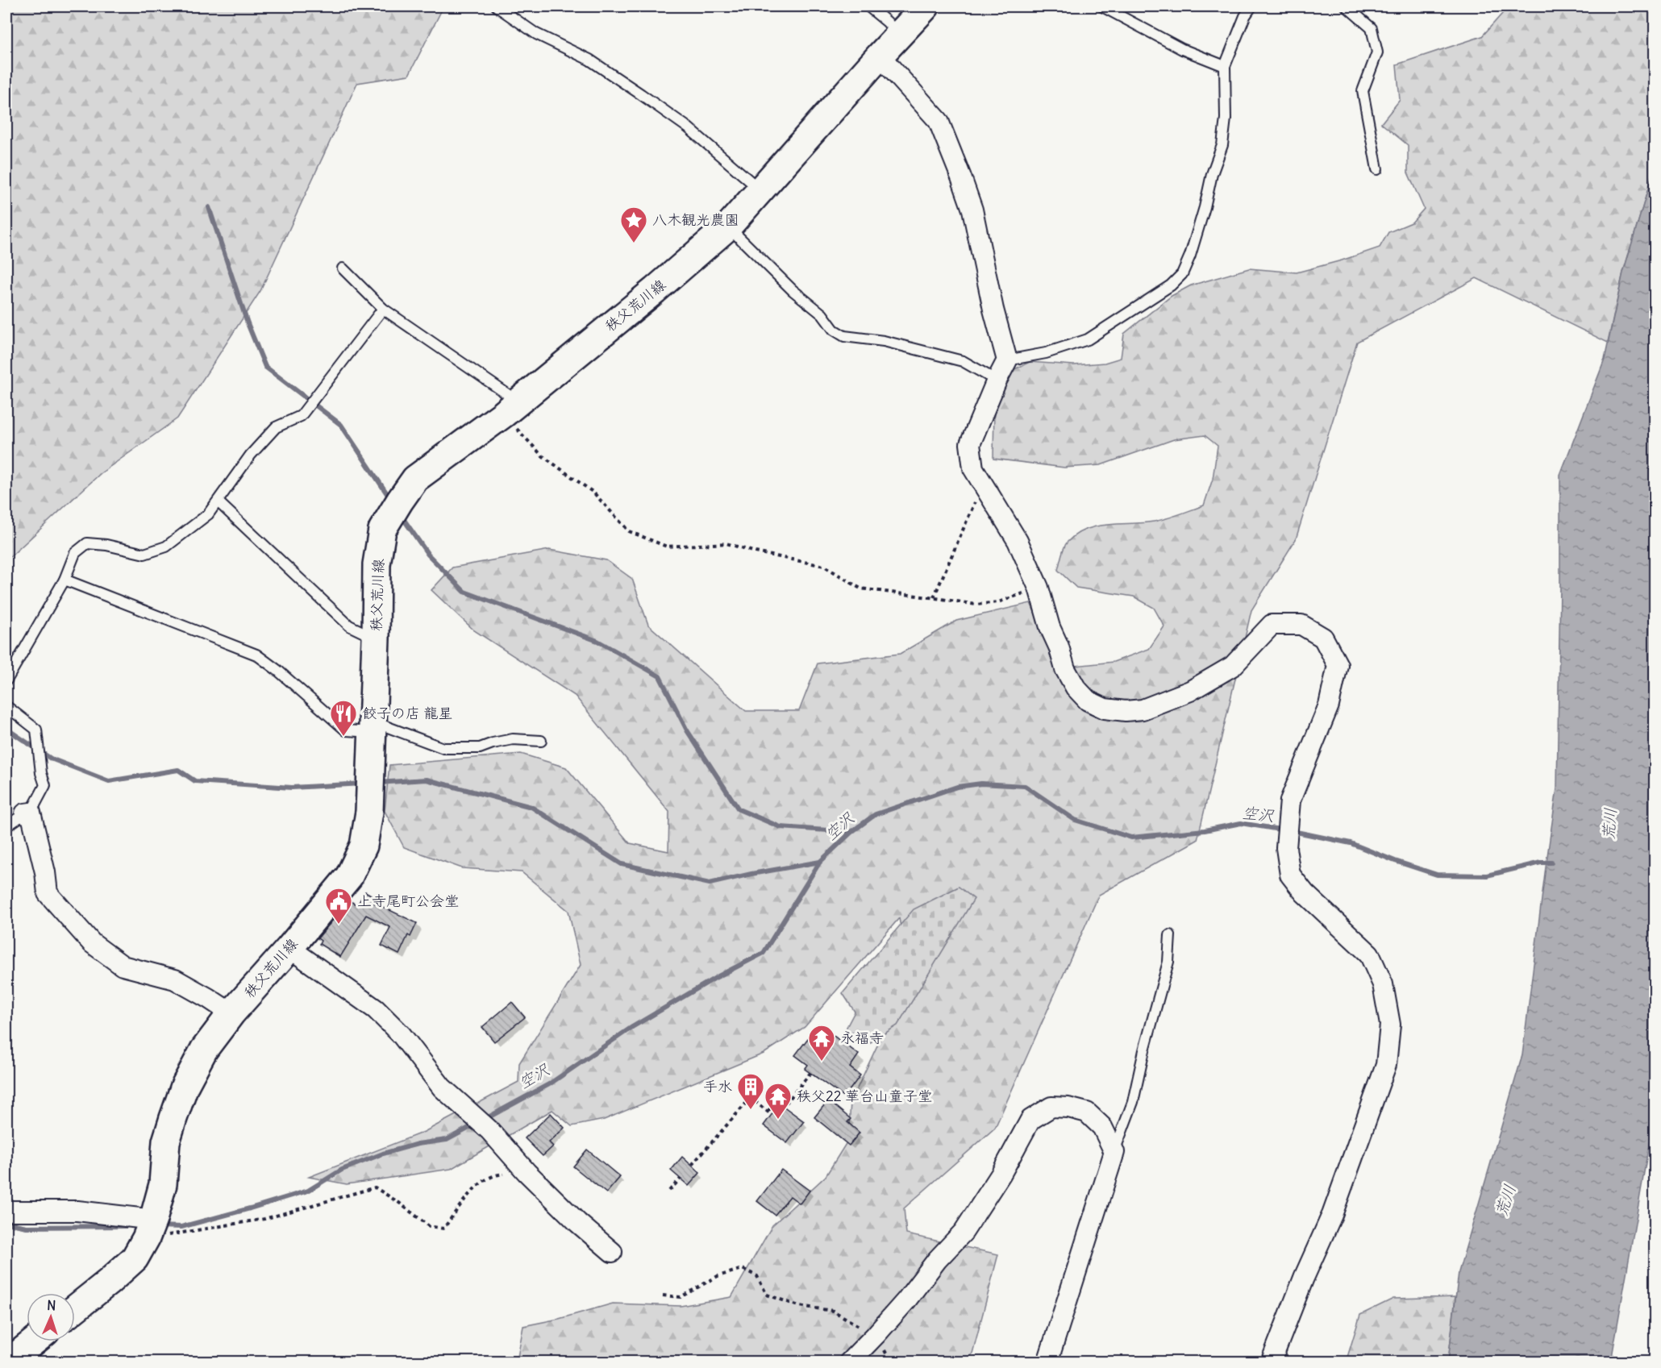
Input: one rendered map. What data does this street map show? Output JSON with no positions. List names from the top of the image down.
{
  "streets": {
    "main road": ["秩父荒川線"]
  },
  "water": ["空沢", "荒川"],
  "places": {
    "place": ["八木観光農園"],
    "restaurant": ["餃子の店 龍星"],
    "public building": ["上寺尾町公会堂"],
    "temple": ["永福寺", "秩父22 華台山童子堂"],
    "building": ["手水"]
  },
  "north": "top"
}
